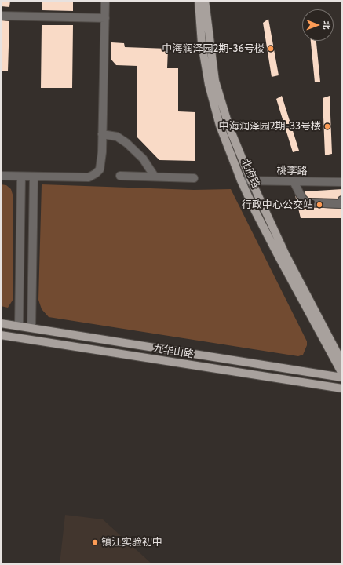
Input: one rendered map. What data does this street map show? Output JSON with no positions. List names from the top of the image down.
{
  "streets": {
    "main road": ["北府路", "九华山路"],
    "street": ["桃李路"]
  },
  "crossings": [
    ["桃李路", "北府路"]
  ],
  "places": [
    "中海润泽园2期-36号楼",
    "中海润泽园2期-33号楼",
    "行政中心公交站",
    "镇江实验初中"
  ],
  "north": "right"
}
